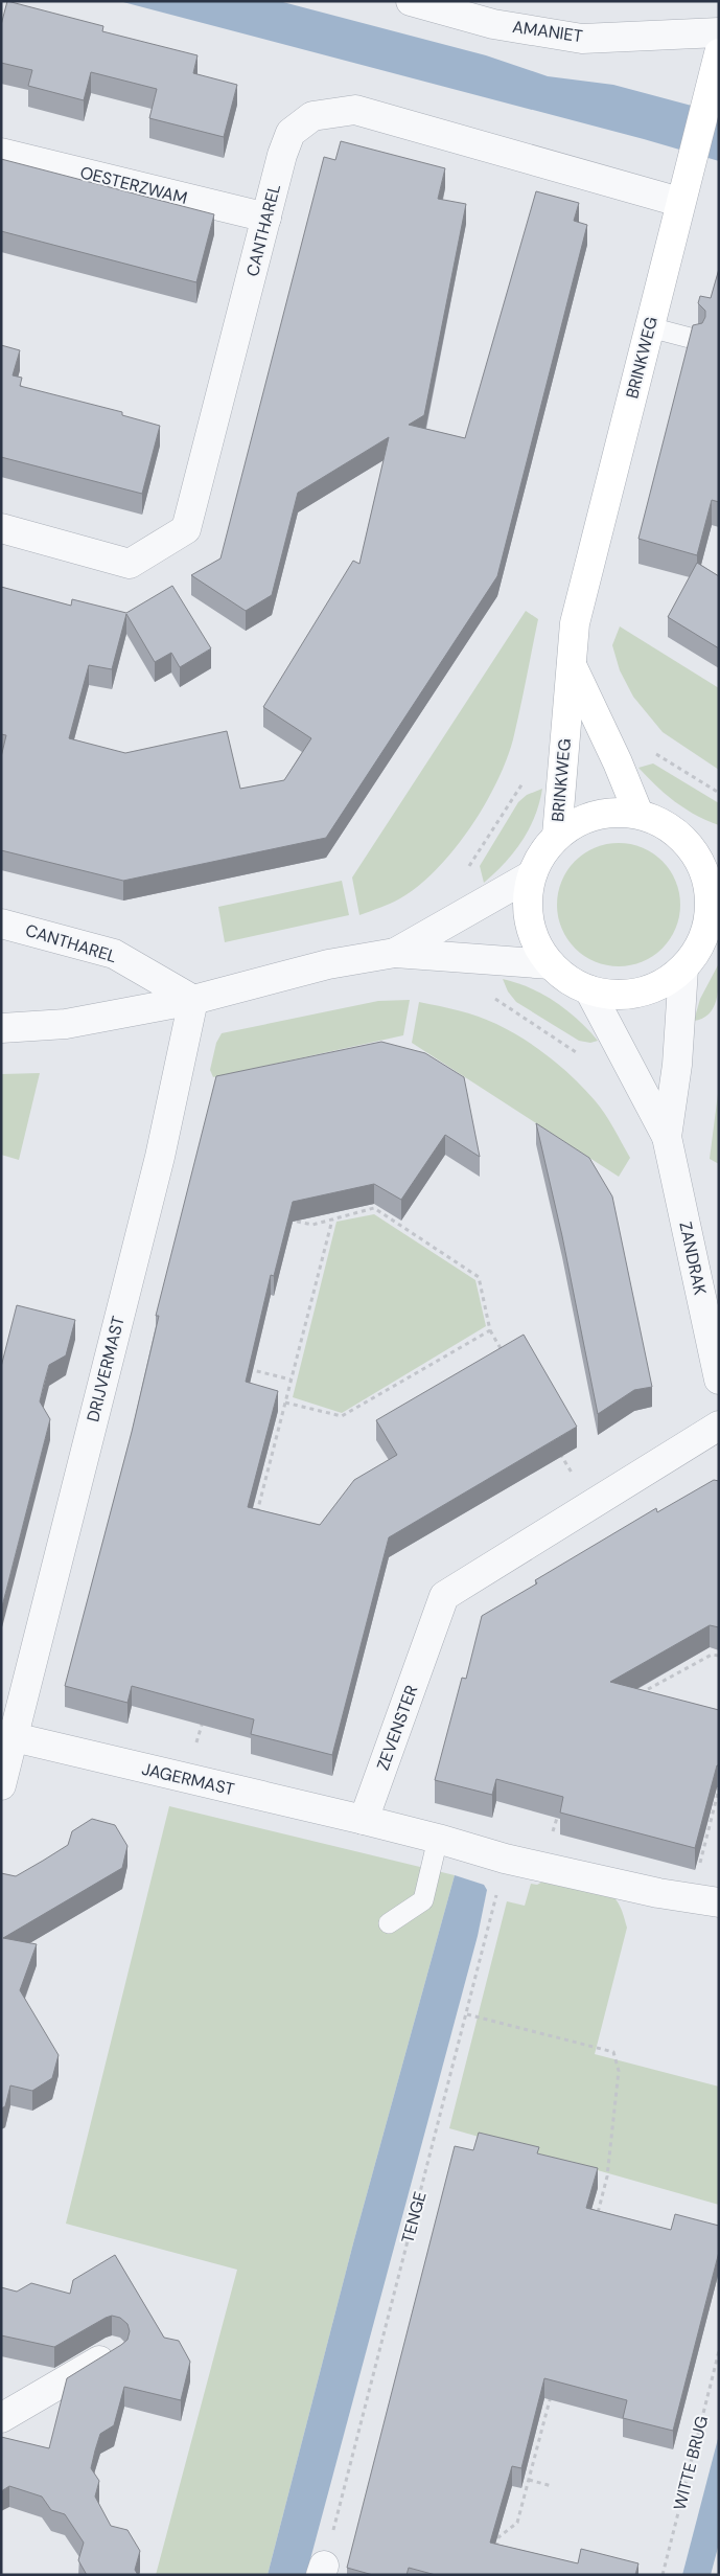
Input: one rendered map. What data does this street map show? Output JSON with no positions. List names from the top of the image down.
{
  "streets": {
    "street": [
      "AMANIET",
      "OESTERZWAM",
      "CANTHAREL",
      "BRINKWEG",
      "ZANDRAK",
      "DRIJVERMAST",
      "ZEVENSTER",
      "JAGERMAST"
    ],
    "path": ["TENGE", "WITTE BRUG"]
  },
  "crossings": [
    ["OESTERZWAM", "CANTHAREL"],
    ["CANTHAREL", "BRINKWEG"],
    ["CANTHAREL", "DRIJVERMAST"],
    ["BRINKWEG", "ZANDRAK"],
    ["DRIJVERMAST", "JAGERMAST"],
    ["ZEVENSTER", "JAGERMAST"]
  ]
}
